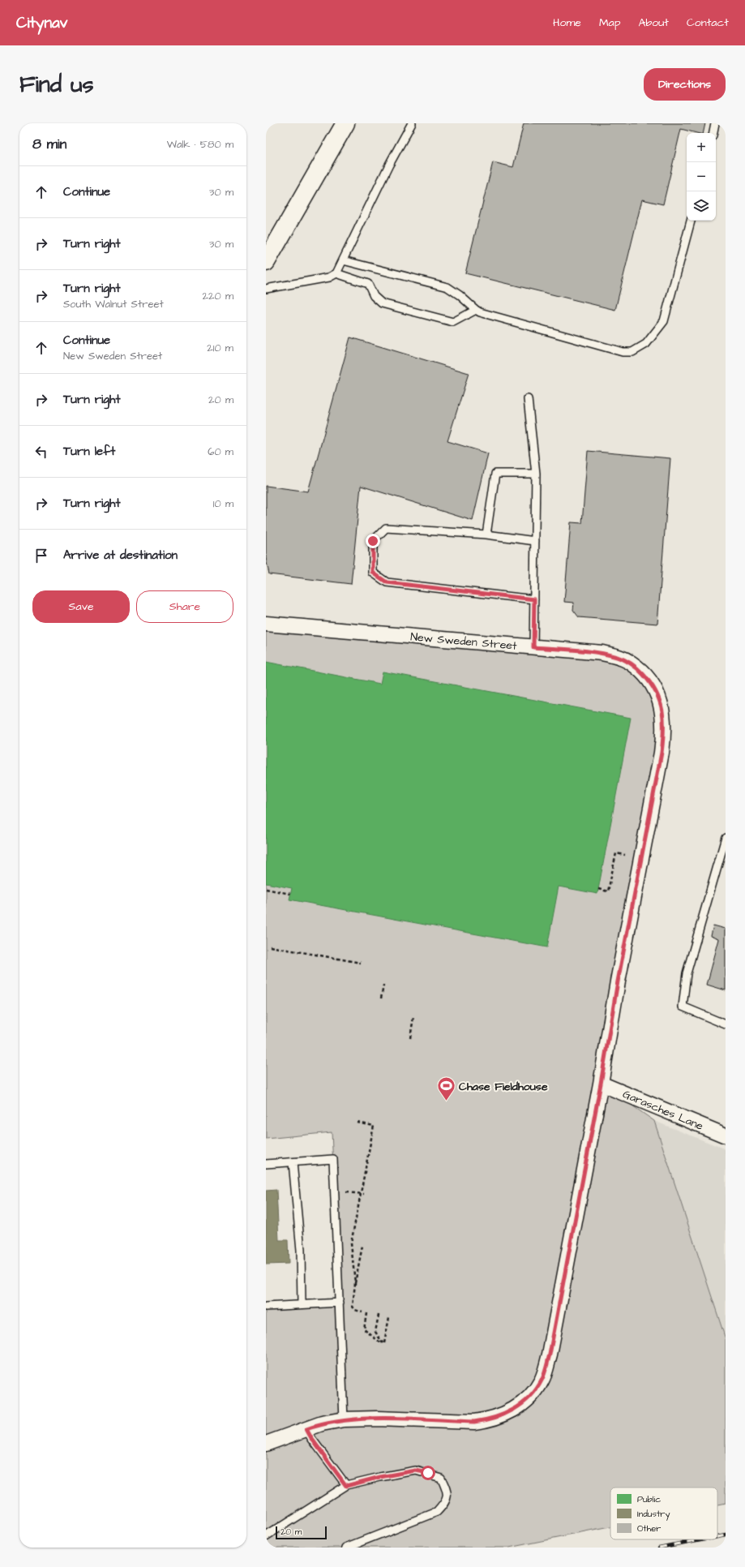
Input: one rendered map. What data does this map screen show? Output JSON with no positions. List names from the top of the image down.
{
  "streets": {
    "street": ["New Sweden Street", "Garasches Lane"]
  },
  "crossings": [
    ["New Sweden Street", "Garasches Lane"]
  ],
  "places": {
    "sports": ["Chase Fieldhouse"]
  },
  "legend": ["Public", "Industry", "Other"],
  "scale_bar": "20 m",
  "page": {
    "header": "Citynav",
    "nav": [
      "Home",
      "Map",
      "About",
      "Contact"
    ],
    "buttons": [
      "Directions",
      ["Save", "Share"]
    ],
    "title": "Find us",
    "heading": ["8 min", "Walk · 580 m"],
    "map_buttons": ["+", "−"],
    "list": [
      ["Continue", "30 m"],
      ["Turn right", "30 m"],
      ["Turn right", "South Walnut Street", "220 m"],
      ["Continue", "New Sweden Street", "210 m"],
      ["Turn right", "20 m"],
      ["Turn left", "60 m"],
      ["Turn right", "10 m"],
      "Arrive at destination"
    ],
    "scale": "20 m"
  }
}
